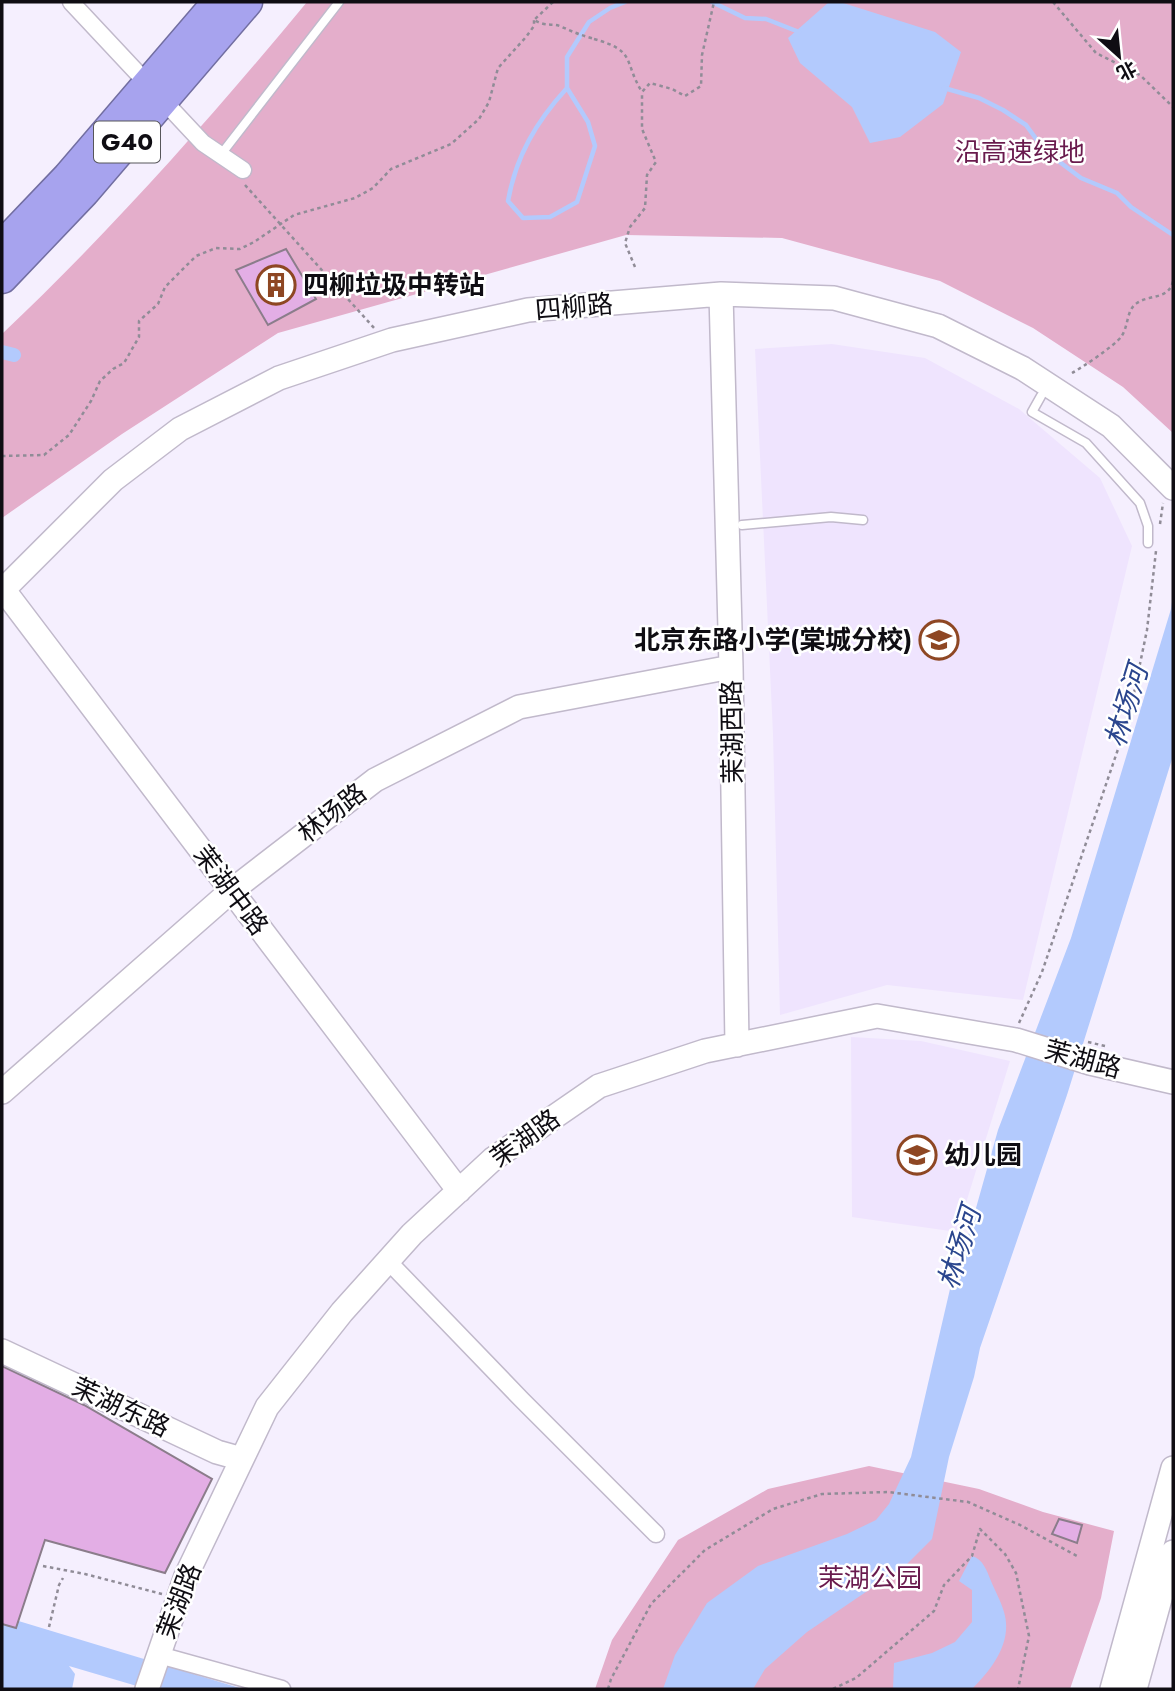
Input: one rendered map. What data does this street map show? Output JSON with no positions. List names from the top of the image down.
{
  "streets": {
    "highway": ["G40"],
    "street": [
      "四柳路",
      "茉湖西路",
      "林场路",
      "茉湖中路",
      "茉湖路",
      "茉湖东路"
    ]
  },
  "crossings": [
    ["四柳路", "茉湖西路"],
    ["四柳路", "茉湖中路"],
    ["茉湖西路", "林场路"],
    ["茉湖西路", "茉湖路"],
    ["林场路", "茉湖中路"],
    ["茉湖中路", "茉湖路"],
    ["茉湖路", "茉湖东路"]
  ],
  "water": ["林场河"],
  "parks": ["沿高速绿地", "茉湖公园"],
  "places": {
    "building": ["四柳垃圾中转站"],
    "school or university": ["北京东路小学(棠城分校)", "幼儿园"]
  },
  "north": "bottom right"
}
